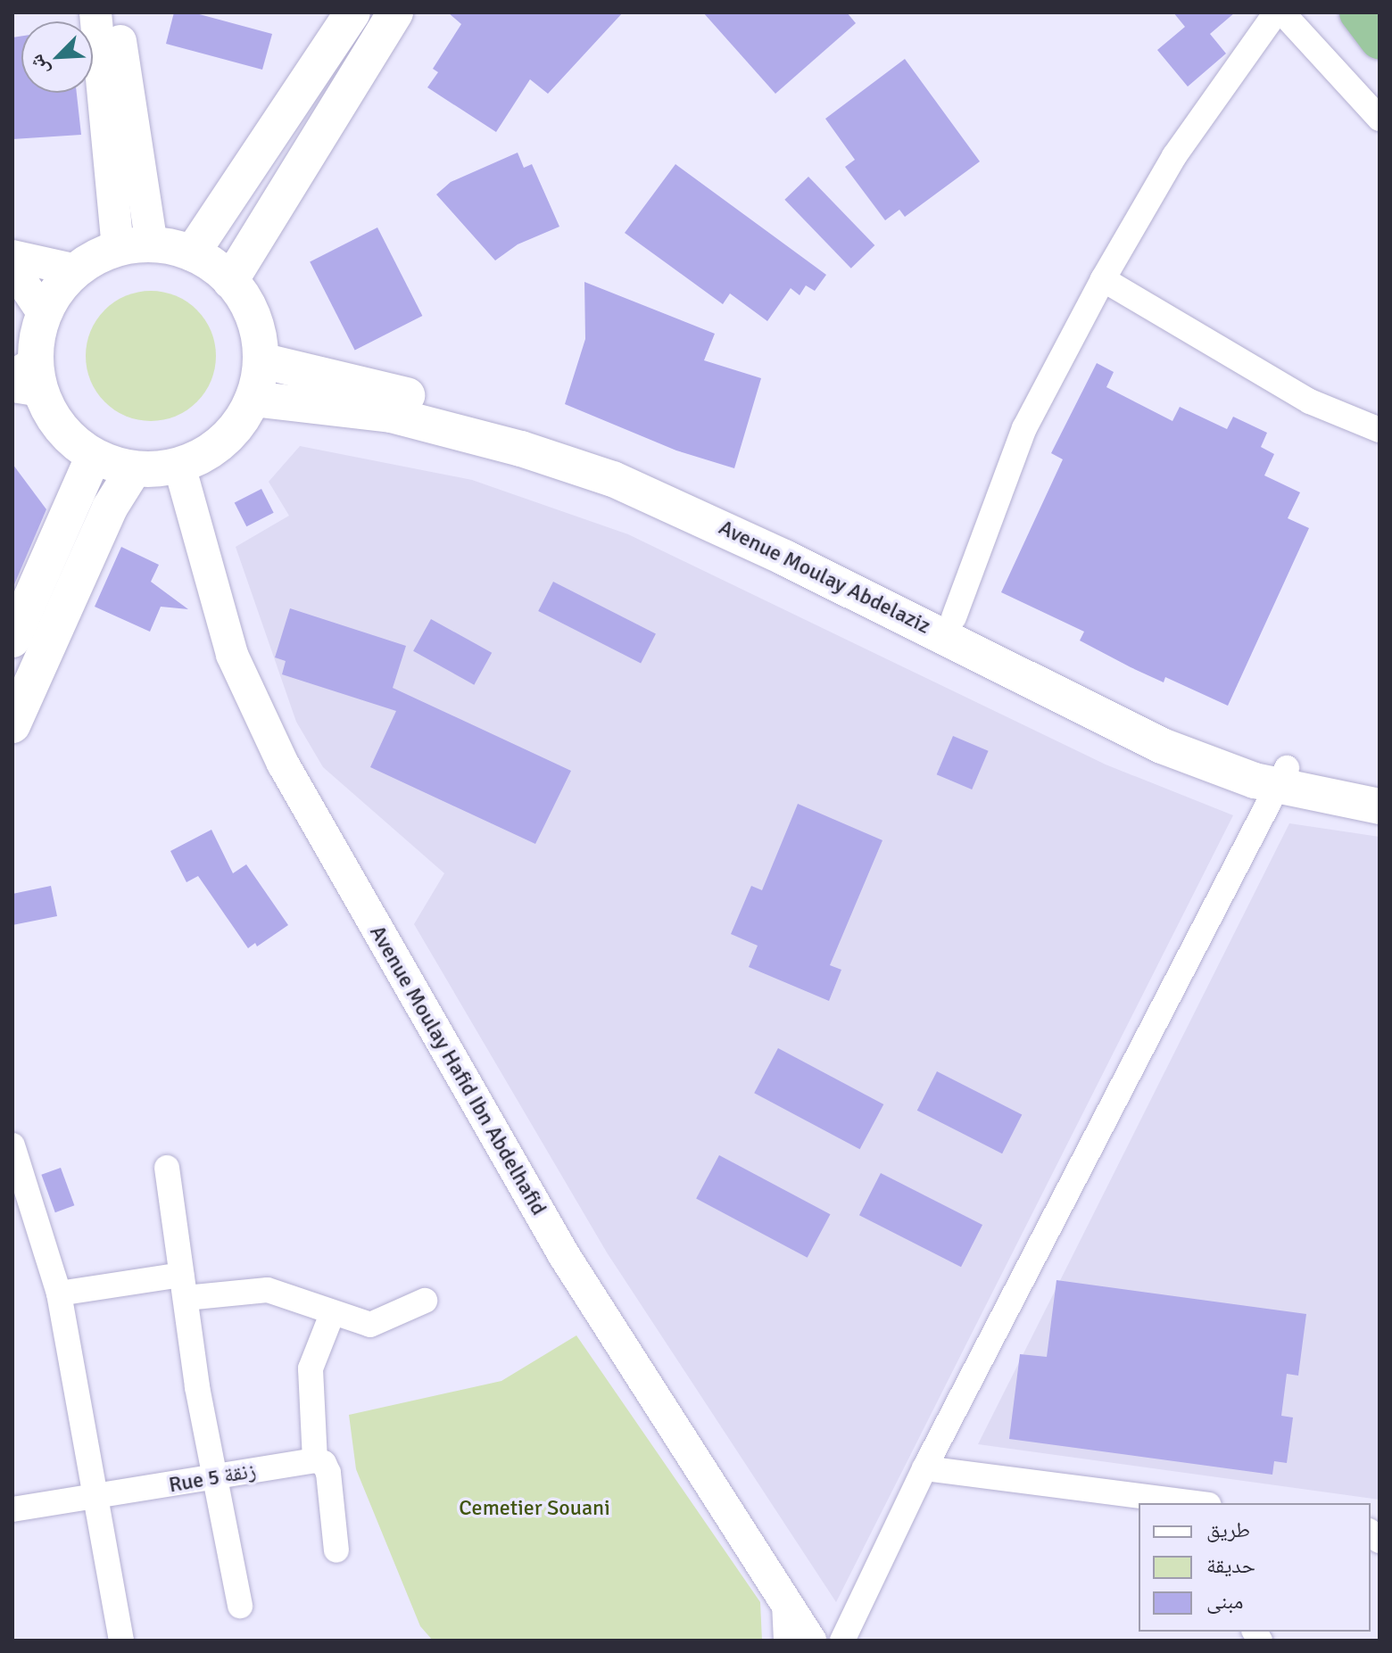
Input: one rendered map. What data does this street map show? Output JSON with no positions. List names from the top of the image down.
{
  "streets": {
    "main road": ["Avenue Moulay Abdelaziz"],
    "street": ["Avenue Moulay Hafid Ibn Abdelhafid", "Rue 5 زنقة"]
  },
  "crossings": [
    ["Avenue Moulay Abdelaziz", "Avenue Moulay Hafid Ibn Abdelhafid"]
  ],
  "parks": ["Cemetier Souani"],
  "legend": ["طريق", "حديقة", "مبنى"],
  "north": "bottom left"
}
